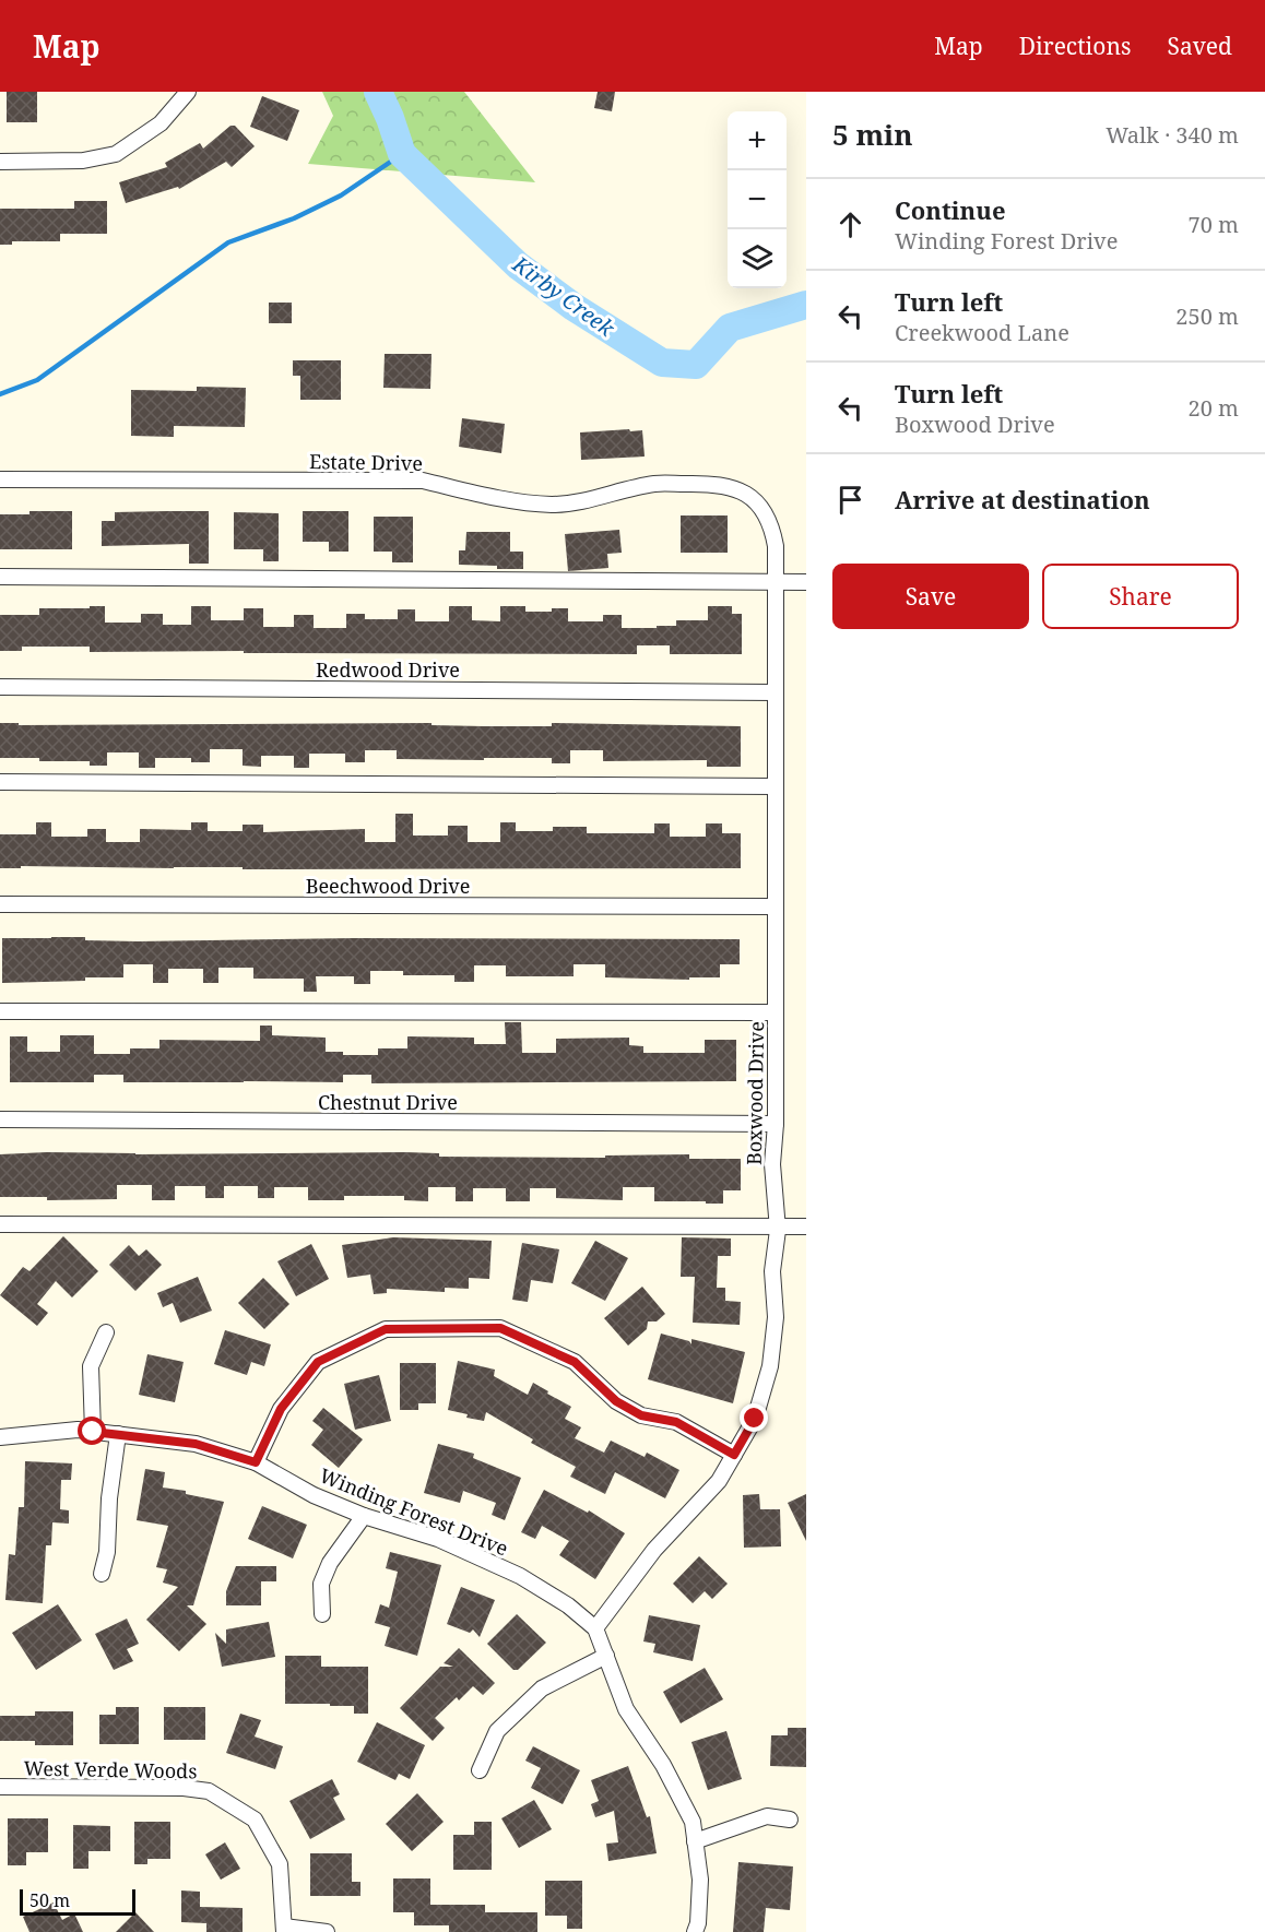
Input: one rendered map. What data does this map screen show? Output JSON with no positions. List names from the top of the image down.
{
  "streets": {
    "street": [
      "Estate Drive",
      "Redwood Drive",
      "Beechwood Drive",
      "Boxwood Drive",
      "Chestnut Drive",
      "Winding Forest Drive",
      "West Verde Woods"
    ]
  },
  "crossings": [
    ["Estate Drive", "Boxwood Drive"],
    ["Redwood Drive", "Boxwood Drive"],
    ["Beechwood Drive", "Boxwood Drive"],
    ["Boxwood Drive", "Chestnut Drive"],
    ["Boxwood Drive", "Winding Forest Drive"]
  ],
  "water": ["Kirby Creek"],
  "scale_bar": "50 m",
  "page": {
    "header": "Map",
    "nav": ["Map", "Directions", "Saved"],
    "heading": ["5 min", "Walk · 340 m"],
    "map_buttons": ["+", "−"],
    "list": [
      ["Continue", "Winding Forest Drive", "70 m"],
      ["Turn left", "Creekwood Lane", "250 m"],
      ["Turn left", "Boxwood Drive", "20 m"],
      "Arrive at destination"
    ],
    "buttons": ["Save", "Share"],
    "scale": "50 m"
  }
}
